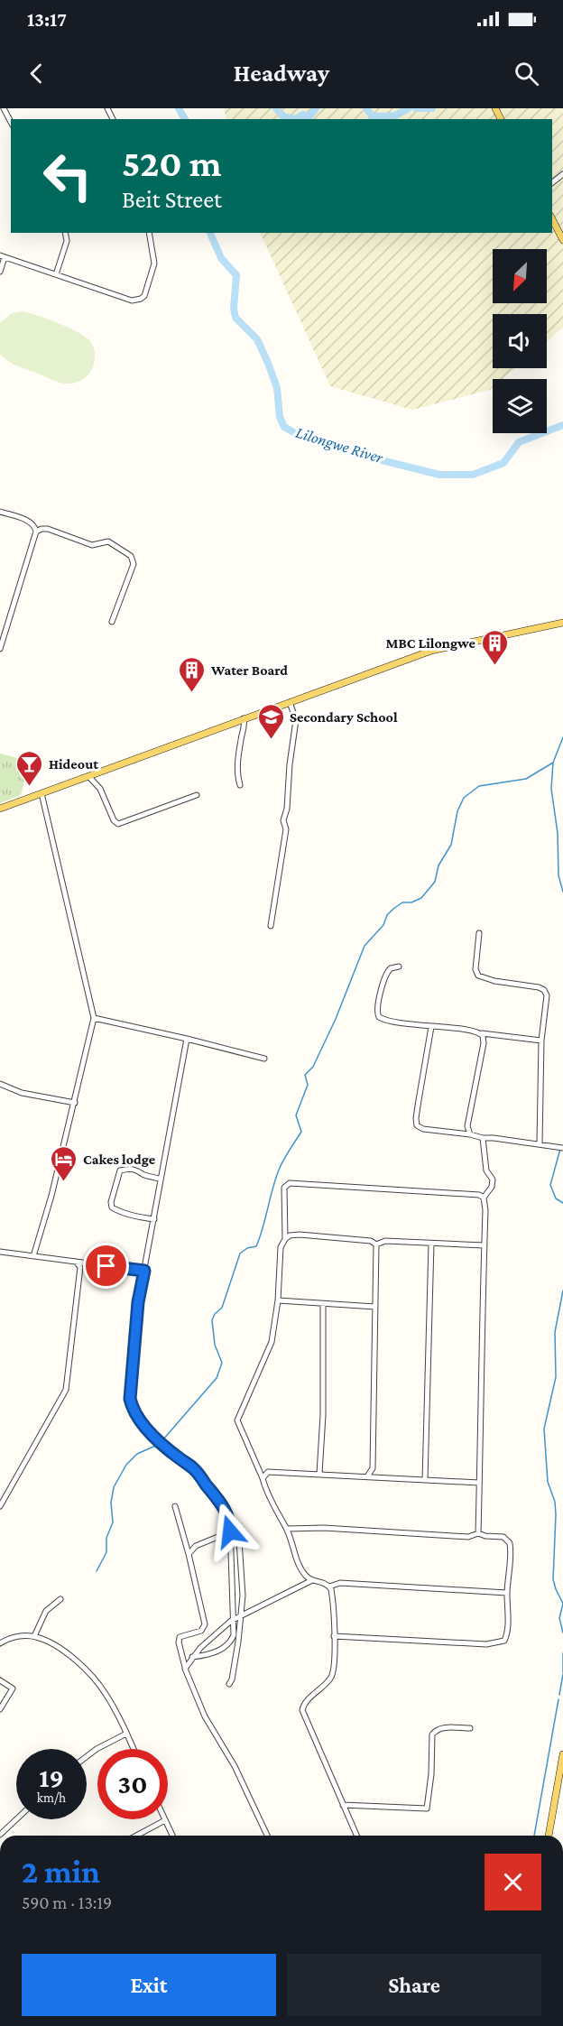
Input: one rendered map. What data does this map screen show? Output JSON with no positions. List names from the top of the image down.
{
  "water": ["Lilongwe River"],
  "places": {
    "building": ["MBC Lilongwe", "Water Board"],
    "school or university": ["Secondary School"],
    "bar": ["Hideout"],
    "hotel": ["Cakes lodge"]
  },
  "north": "bottom left",
  "page": {
    "status": "13:17",
    "header": "Headway",
    "turn": ["520 m", "Beit Street"],
    "speed": "19 km/h",
    "limit": "30",
    "heading": ["2 min", "590 m · 13:19"],
    "buttons": ["Exit", "Share"]
  }
}
